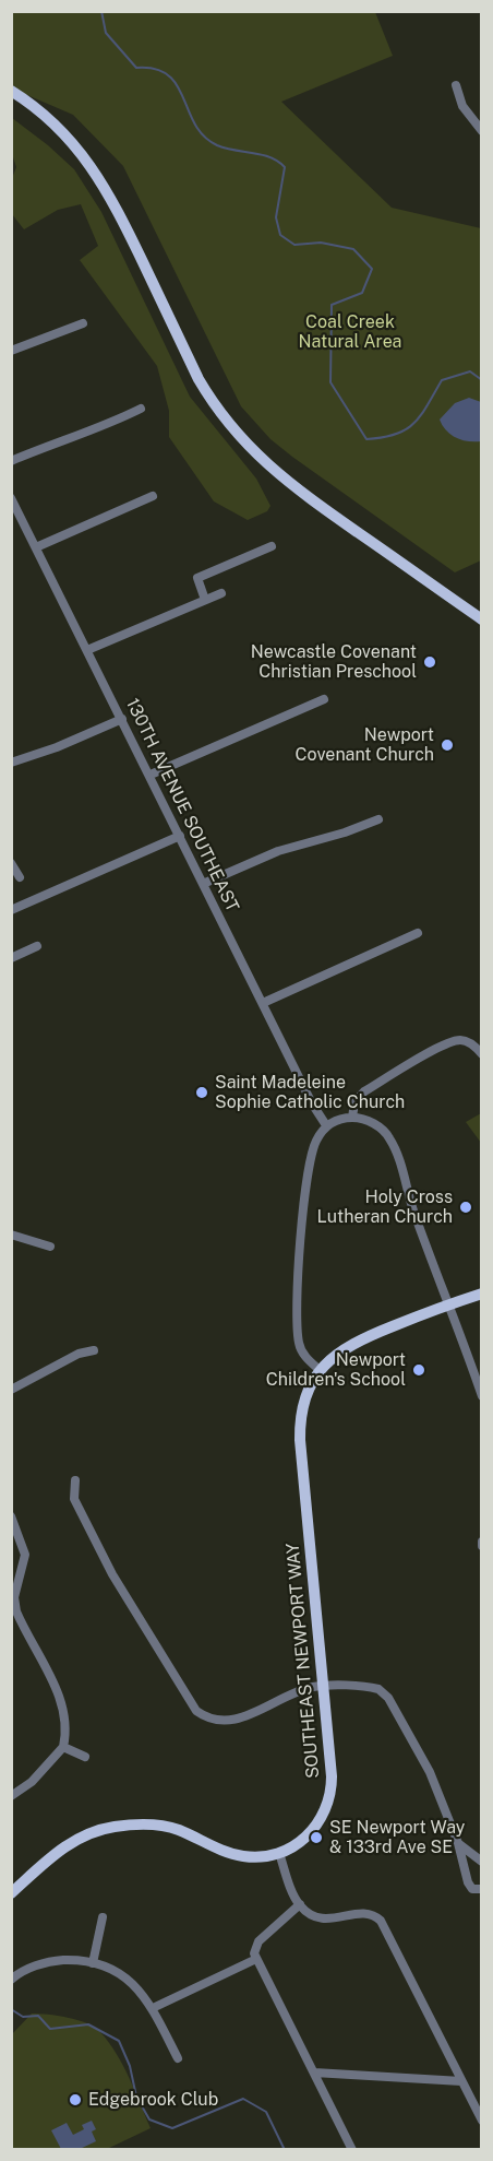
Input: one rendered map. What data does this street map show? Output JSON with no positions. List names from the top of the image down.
{
  "streets": {
    "main road": ["SOUTHEAST NEWPORT WAY"],
    "street": ["130TH AVENUE SOUTHEAST"]
  },
  "parks": ["Coal Creek Natural Area"],
  "places": [
    "Newcastle Covenant Christian Preschool",
    "Newport Covenant Church",
    "Saint Madeleine Sophie Catholic Church",
    "Holy Cross Lutheran Church",
    "Newport Children's School",
    "SE Newport Way & 133rd Ave SE",
    "Edgebrook Club"
  ]
}
